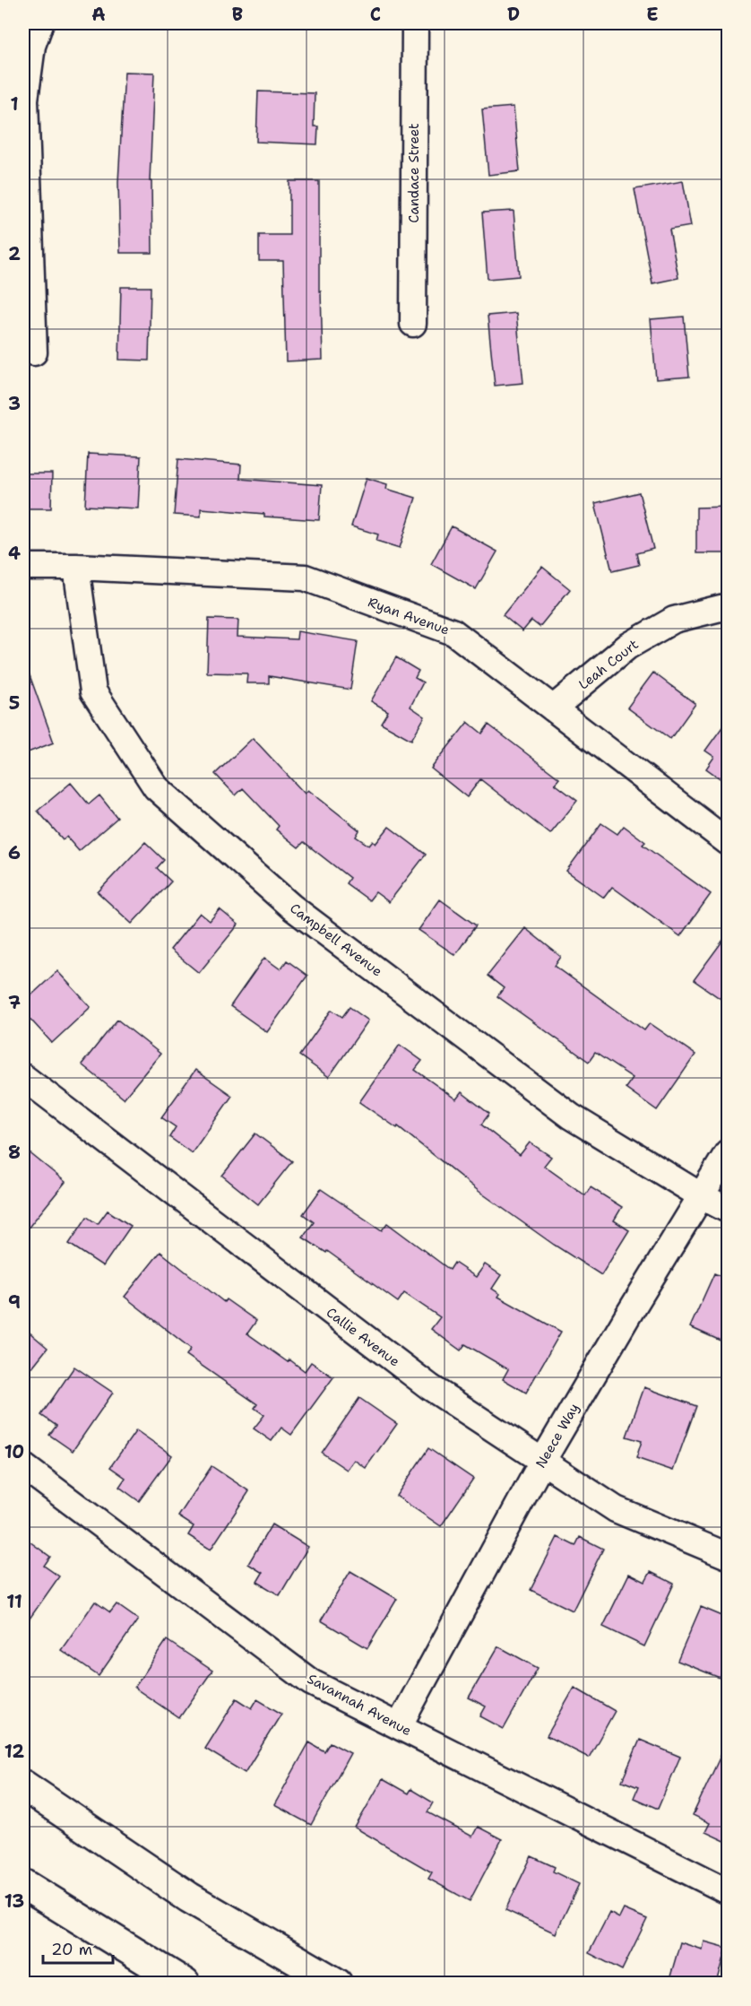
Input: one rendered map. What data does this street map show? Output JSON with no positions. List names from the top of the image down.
{
  "streets": {
    "street": [
      "Candace Street",
      "Ryan Avenue",
      "Leah Court",
      "Campbell Avenue",
      "Callie Avenue",
      "Neece Way",
      "Savannah Avenue"
    ]
  },
  "crossings": [
    ["Ryan Avenue", "Leah Court"],
    ["Ryan Avenue", "Campbell Avenue"],
    ["Campbell Avenue", "Neece Way"],
    ["Callie Avenue", "Neece Way"],
    ["Neece Way", "Savannah Avenue"]
  ],
  "scale_bar": "20 m",
  "grid": {
    "columns": [
      "A",
      "B",
      "C",
      "D",
      "E"
    ],
    "rows": [
      "1",
      "2",
      "3",
      "4",
      "5",
      "6",
      "7",
      "8",
      "9",
      "10",
      "11",
      "12",
      "13"
    ]
  }
}
